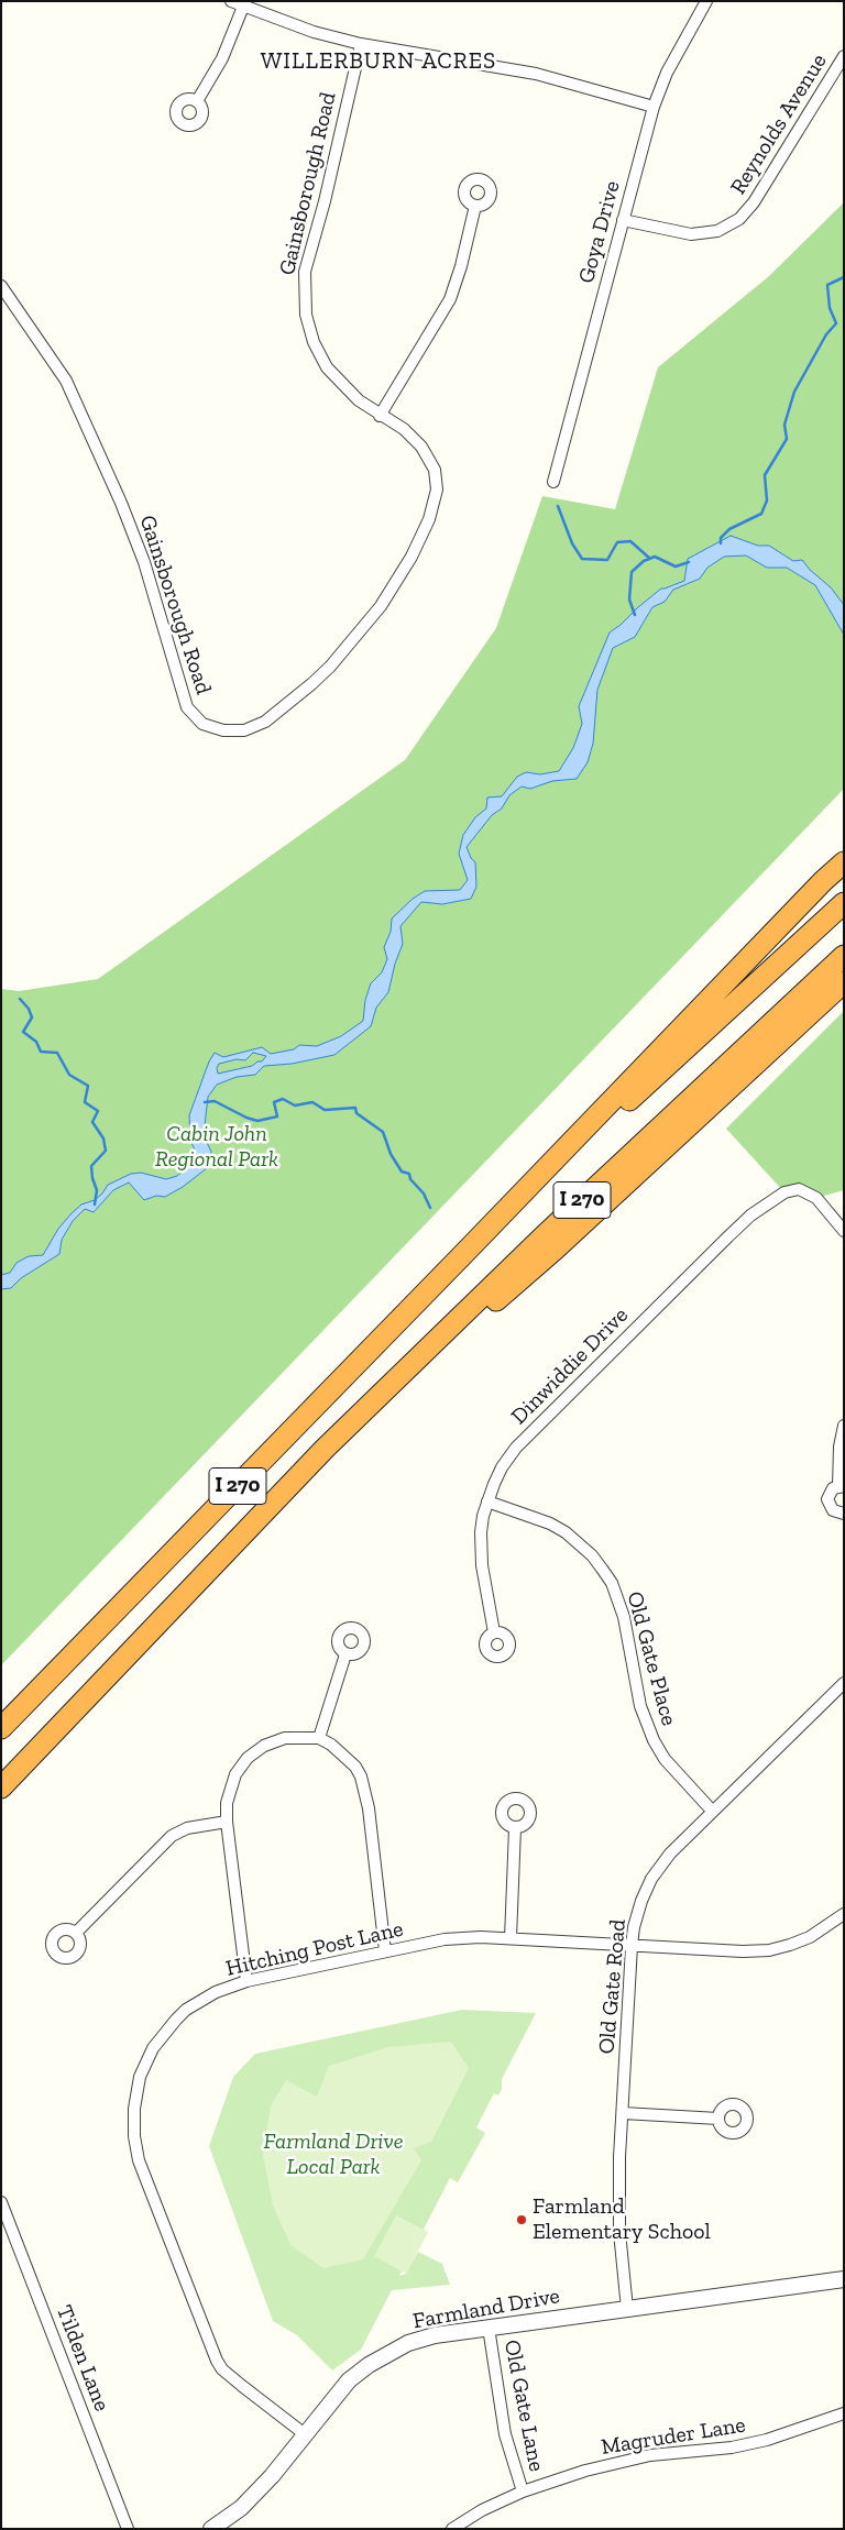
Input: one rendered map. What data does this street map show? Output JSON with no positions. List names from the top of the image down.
{
  "streets": {
    "highway": ["I 270"],
    "street": [
      "Reynolds Avenue",
      "Gainsborough Road",
      "Goya Drive",
      "Dinwiddie Drive",
      "Old Gate Place",
      "Hitching Post Lane",
      "Old Gate Road",
      "Farmland Drive",
      "Tilden Lane",
      "Old Gate Lane",
      "Magruder Lane"
    ]
  },
  "crossings": [
    ["Reynolds Avenue", "Goya Drive"],
    ["Dinwiddie Drive", "Old Gate Place"],
    ["Old Gate Place", "Old Gate Road"],
    ["Hitching Post Lane", "Old Gate Road"],
    ["Hitching Post Lane", "Farmland Drive"],
    ["Old Gate Road", "Farmland Drive"],
    ["Farmland Drive", "Old Gate Lane"],
    ["Old Gate Lane", "Magruder Lane"]
  ],
  "districts": ["WILLERBURN ACRES"],
  "parks": ["Cabin John Regional Park", "Farmland Drive Local Park"],
  "places": ["Farmland Elementary School"]
}
